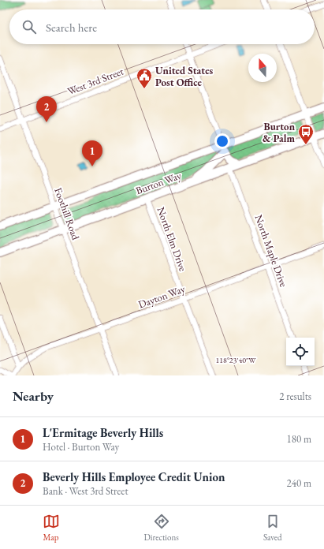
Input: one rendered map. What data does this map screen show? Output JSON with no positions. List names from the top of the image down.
{
  "streets": {
    "main road": ["Burton Way"],
    "street": [
      "West 3rd Street",
      "Foothill Road",
      "North Elm Drive",
      "North Maple Drive",
      "Dayton Way"
    ]
  },
  "crossings": [
    ["West 3rd Street", "Foothill Road"],
    ["Burton Way", "Foothill Road"],
    ["Burton Way", "North Elm Drive"],
    ["Burton Way", "North Maple Drive"],
    ["Foothill Road", "Dayton Way"],
    ["North Elm Drive", "Dayton Way"],
    ["North Maple Drive", "Dayton Way"]
  ],
  "places": {
    "public building": ["United States Post Office"],
    "bus stop": ["Burton & Palm"]
  },
  "north": "top",
  "page": {
    "search": "Search here",
    "pins": ["2", "1"],
    "heading": ["Nearby", "2 results"],
    "list": [
      {
        "mark": "1",
        "name": "L'Ermitage Beverly Hills",
        "note": "Hotel · Burton Way",
        "value": "180 m"
      },
      {
        "mark": "2",
        "name": "Beverly Hills Employee Credit Union",
        "note": "Bank · West 3rd Street",
        "value": "240 m"
      }
    ],
    "nav": ["Map", "Directions", "Saved"]
  },
  "coordinates": ["118°23'40\"W"]
}
